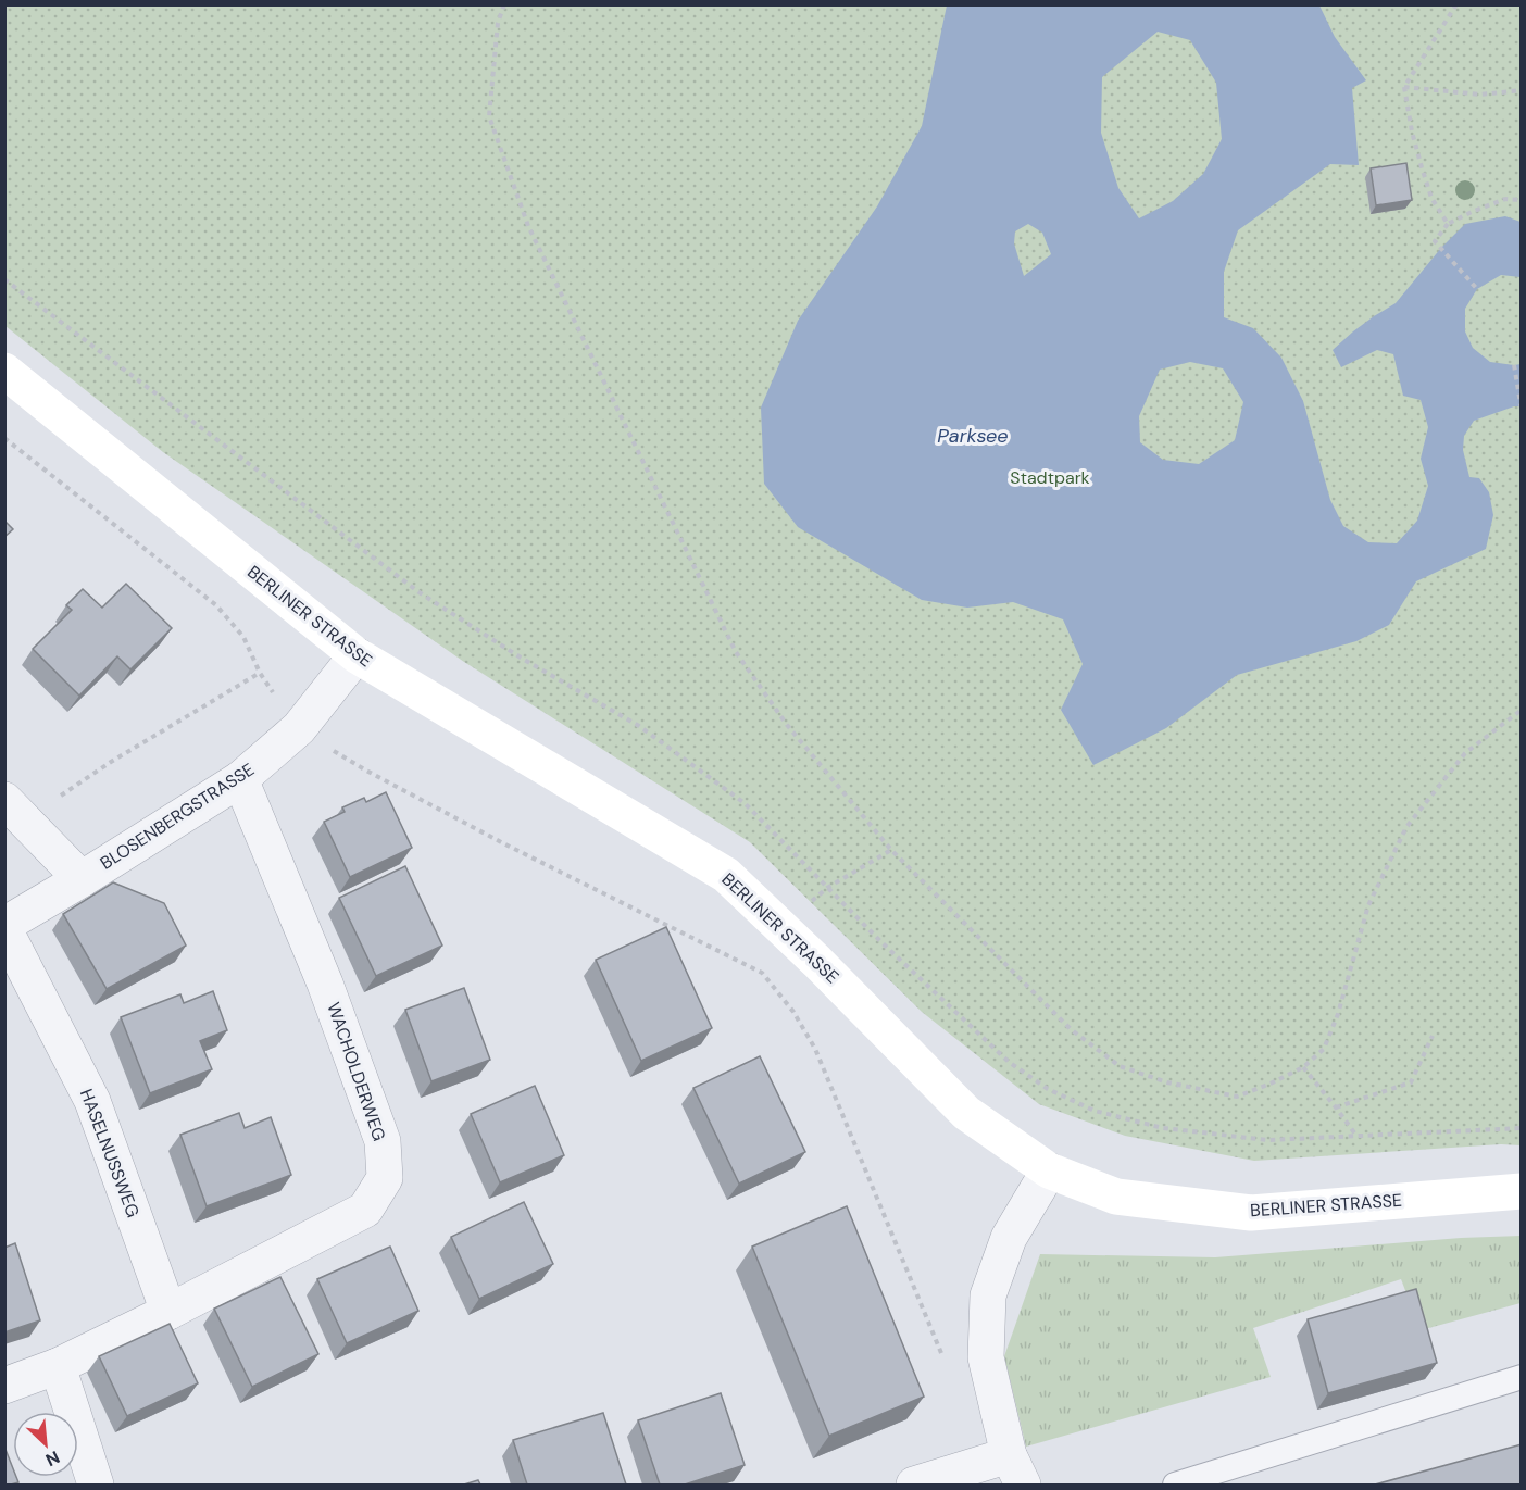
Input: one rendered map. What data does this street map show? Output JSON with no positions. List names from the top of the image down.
{
  "streets": {
    "main road": ["BERLINER STRASSE"],
    "street": ["BLOSENBERGSTRASSE", "WACHOLDERWEG", "HASELNUSSWEG"]
  },
  "crossings": [
    ["BERLINER STRASSE", "BLOSENBERGSTRASSE"],
    ["BLOSENBERGSTRASSE", "WACHOLDERWEG"],
    ["BLOSENBERGSTRASSE", "HASELNUSSWEG"],
    ["WACHOLDERWEG", "HASELNUSSWEG"]
  ],
  "water": ["Parksee"],
  "parks": ["Stadtpark"],
  "north": "bottom right"
}
